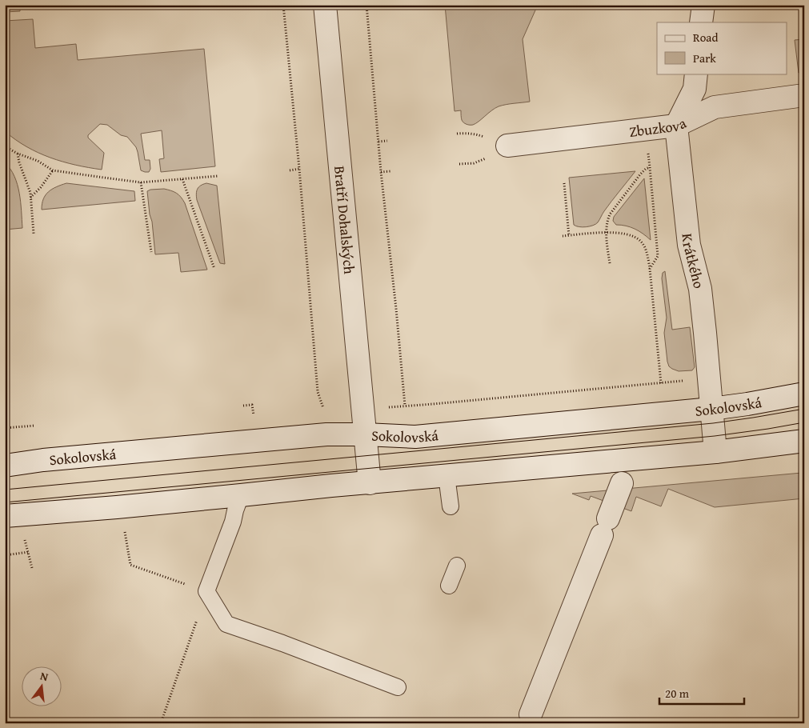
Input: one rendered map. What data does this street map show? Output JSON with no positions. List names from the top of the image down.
{
  "streets": {
    "main road": [
      "Zbuzkova",
      "Bratří Dohalských",
      "Krátkého",
      "Sokolovská"
    ]
  },
  "crossings": [
    ["Zbuzkova", "Krátkého"],
    ["Bratří Dohalských", "Sokolovská"],
    ["Krátkého", "Sokolovská"]
  ],
  "legend": ["Road", "Park"],
  "scale_bar": "20 m",
  "north": "top"
}
